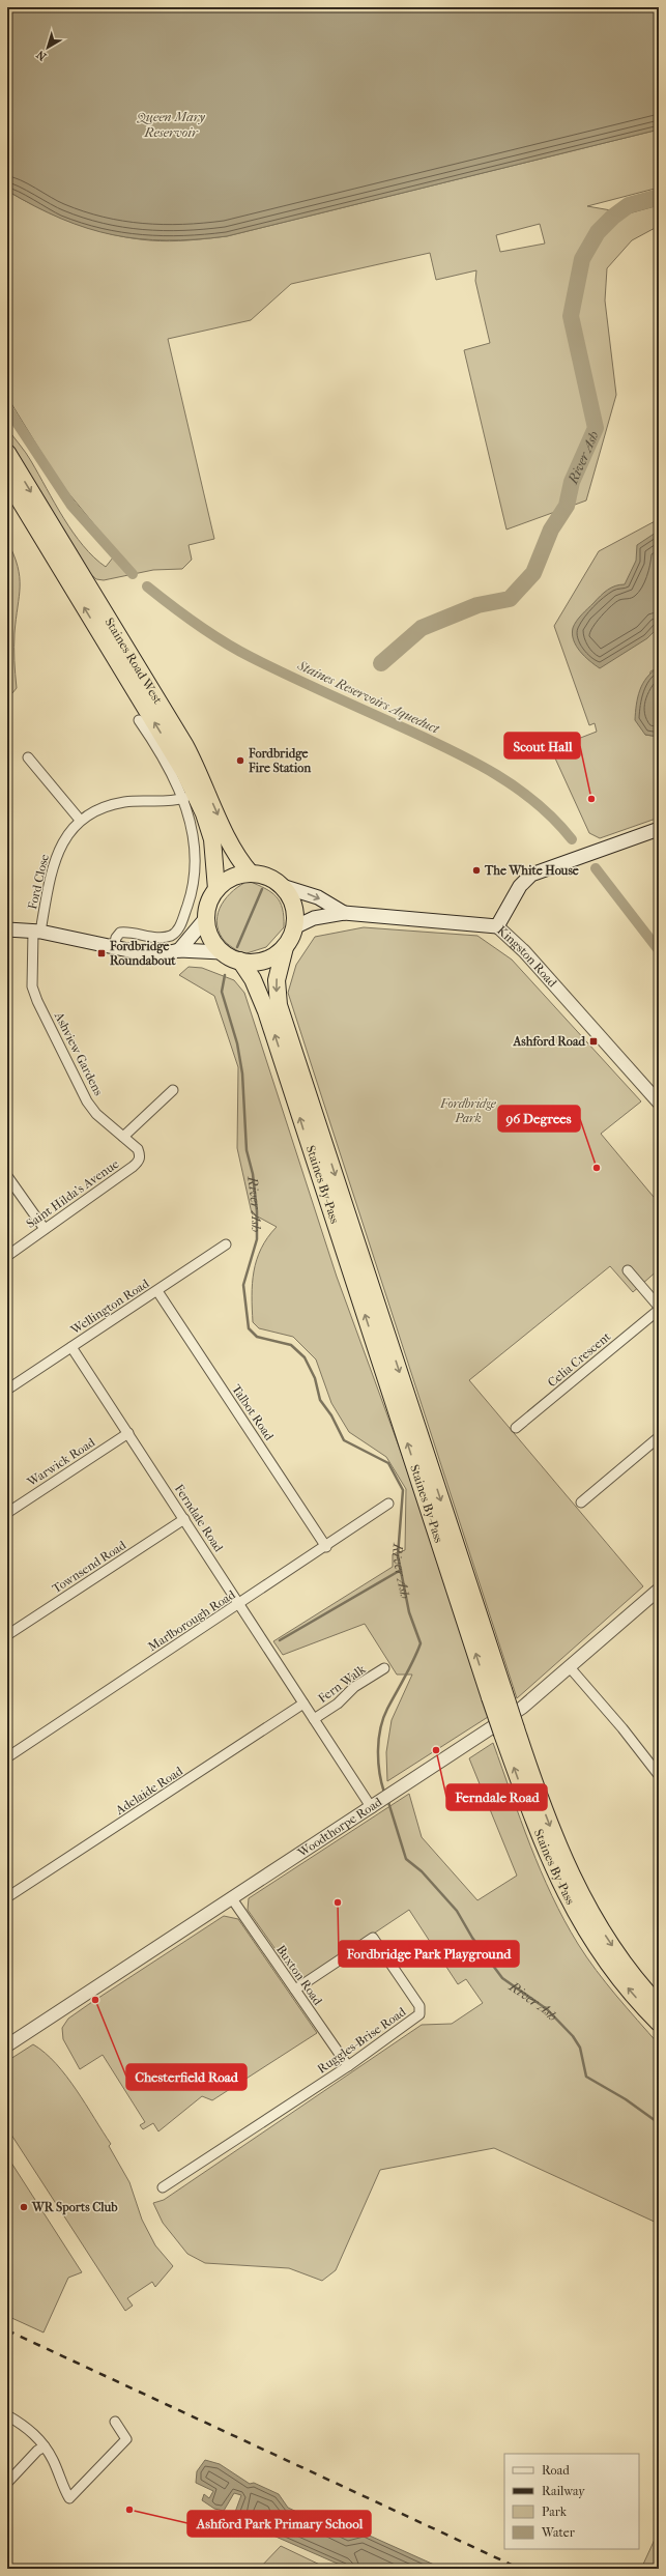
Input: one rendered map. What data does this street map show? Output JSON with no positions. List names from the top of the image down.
{
  "streets": {
    "highway": ["Staines Road West", "Staines By-Pass"],
    "main road": ["Kingston Road"],
    "street": [
      "Ford Close",
      "Ashview Gardens",
      "Saint Hilda's Avenue",
      "Wellington Road",
      "Celia Crescent",
      "Talbot Road",
      "Warwick Road",
      "Ferndale Road",
      "Townsend Road",
      "Marlborough Road",
      "Fern Walk",
      "Adelaide Road",
      "Woodthorpe Road",
      "Buxton Road",
      "Ruggles-Brise Road"
    ]
  },
  "crossings": [
    ["Staines Road West", "Kingston Road"],
    ["Staines Road West", "Staines By-Pass"],
    ["Ford Close", "Ashview Gardens"],
    ["Kingston Road", "Staines By-Pass"],
    ["Ashview Gardens", "Saint Hilda's Avenue"],
    ["Wellington Road", "Talbot Road"],
    ["Wellington Road", "Ferndale Road"],
    ["Talbot Road", "Marlborough Road"],
    ["Warwick Road", "Ferndale Road"],
    ["Ferndale Road", "Townsend Road"],
    ["Ferndale Road", "Marlborough Road"],
    ["Ferndale Road", "Fern Walk"],
    ["Ferndale Road", "Adelaide Road"],
    ["Ferndale Road", "Woodthorpe Road"],
    ["Woodthorpe Road", "Buxton Road"],
    ["Buxton Road", "Ruggles-Brise Road"]
  ],
  "water": ["Queen Mary Reservoir", "River Ash", "Staines Reservoirs Aqueduct"],
  "parks": ["Fordbridge Park"],
  "places": {
    "other": [
      "Fordbridge Fire Station",
      "Scout Hall",
      "The White House",
      "96 Degrees",
      "Ferndale Road",
      "Fordbridge Park Playground",
      "Chesterfield Road",
      "WR Sports Club",
      "Ashford Park Primary School"
    ],
    "transit": ["Fordbridge Roundabout", "Ashford Road"]
  },
  "legend": [
    "Road",
    "Railway",
    "Park",
    "Water"
  ],
  "north": "bottom left"
}
